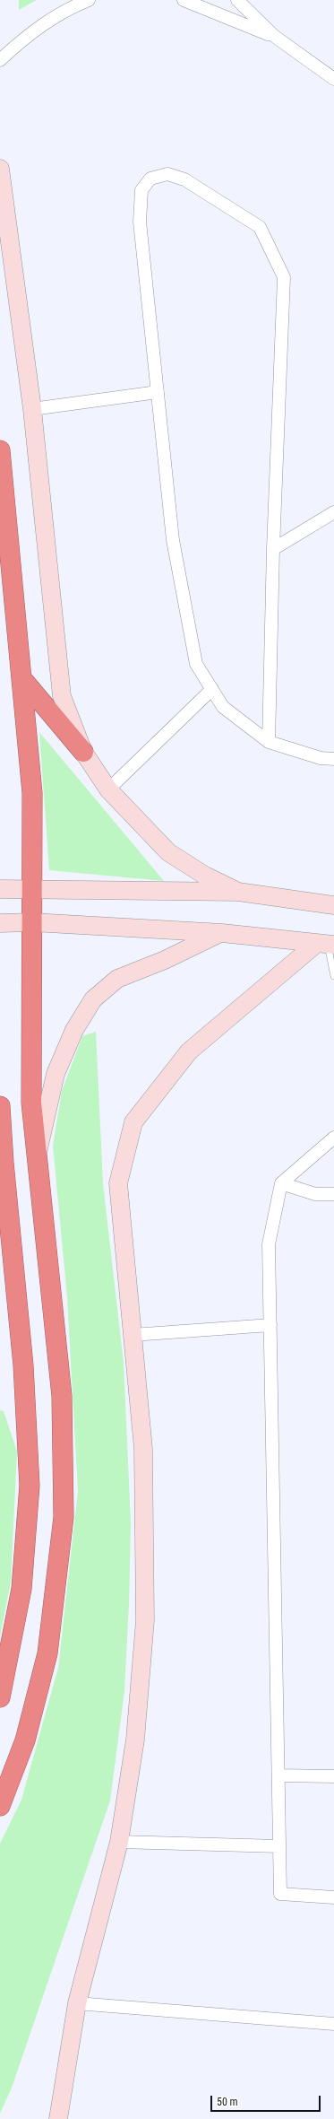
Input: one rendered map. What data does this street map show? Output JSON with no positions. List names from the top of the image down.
{
  "scale_bar": "50 m"
}
